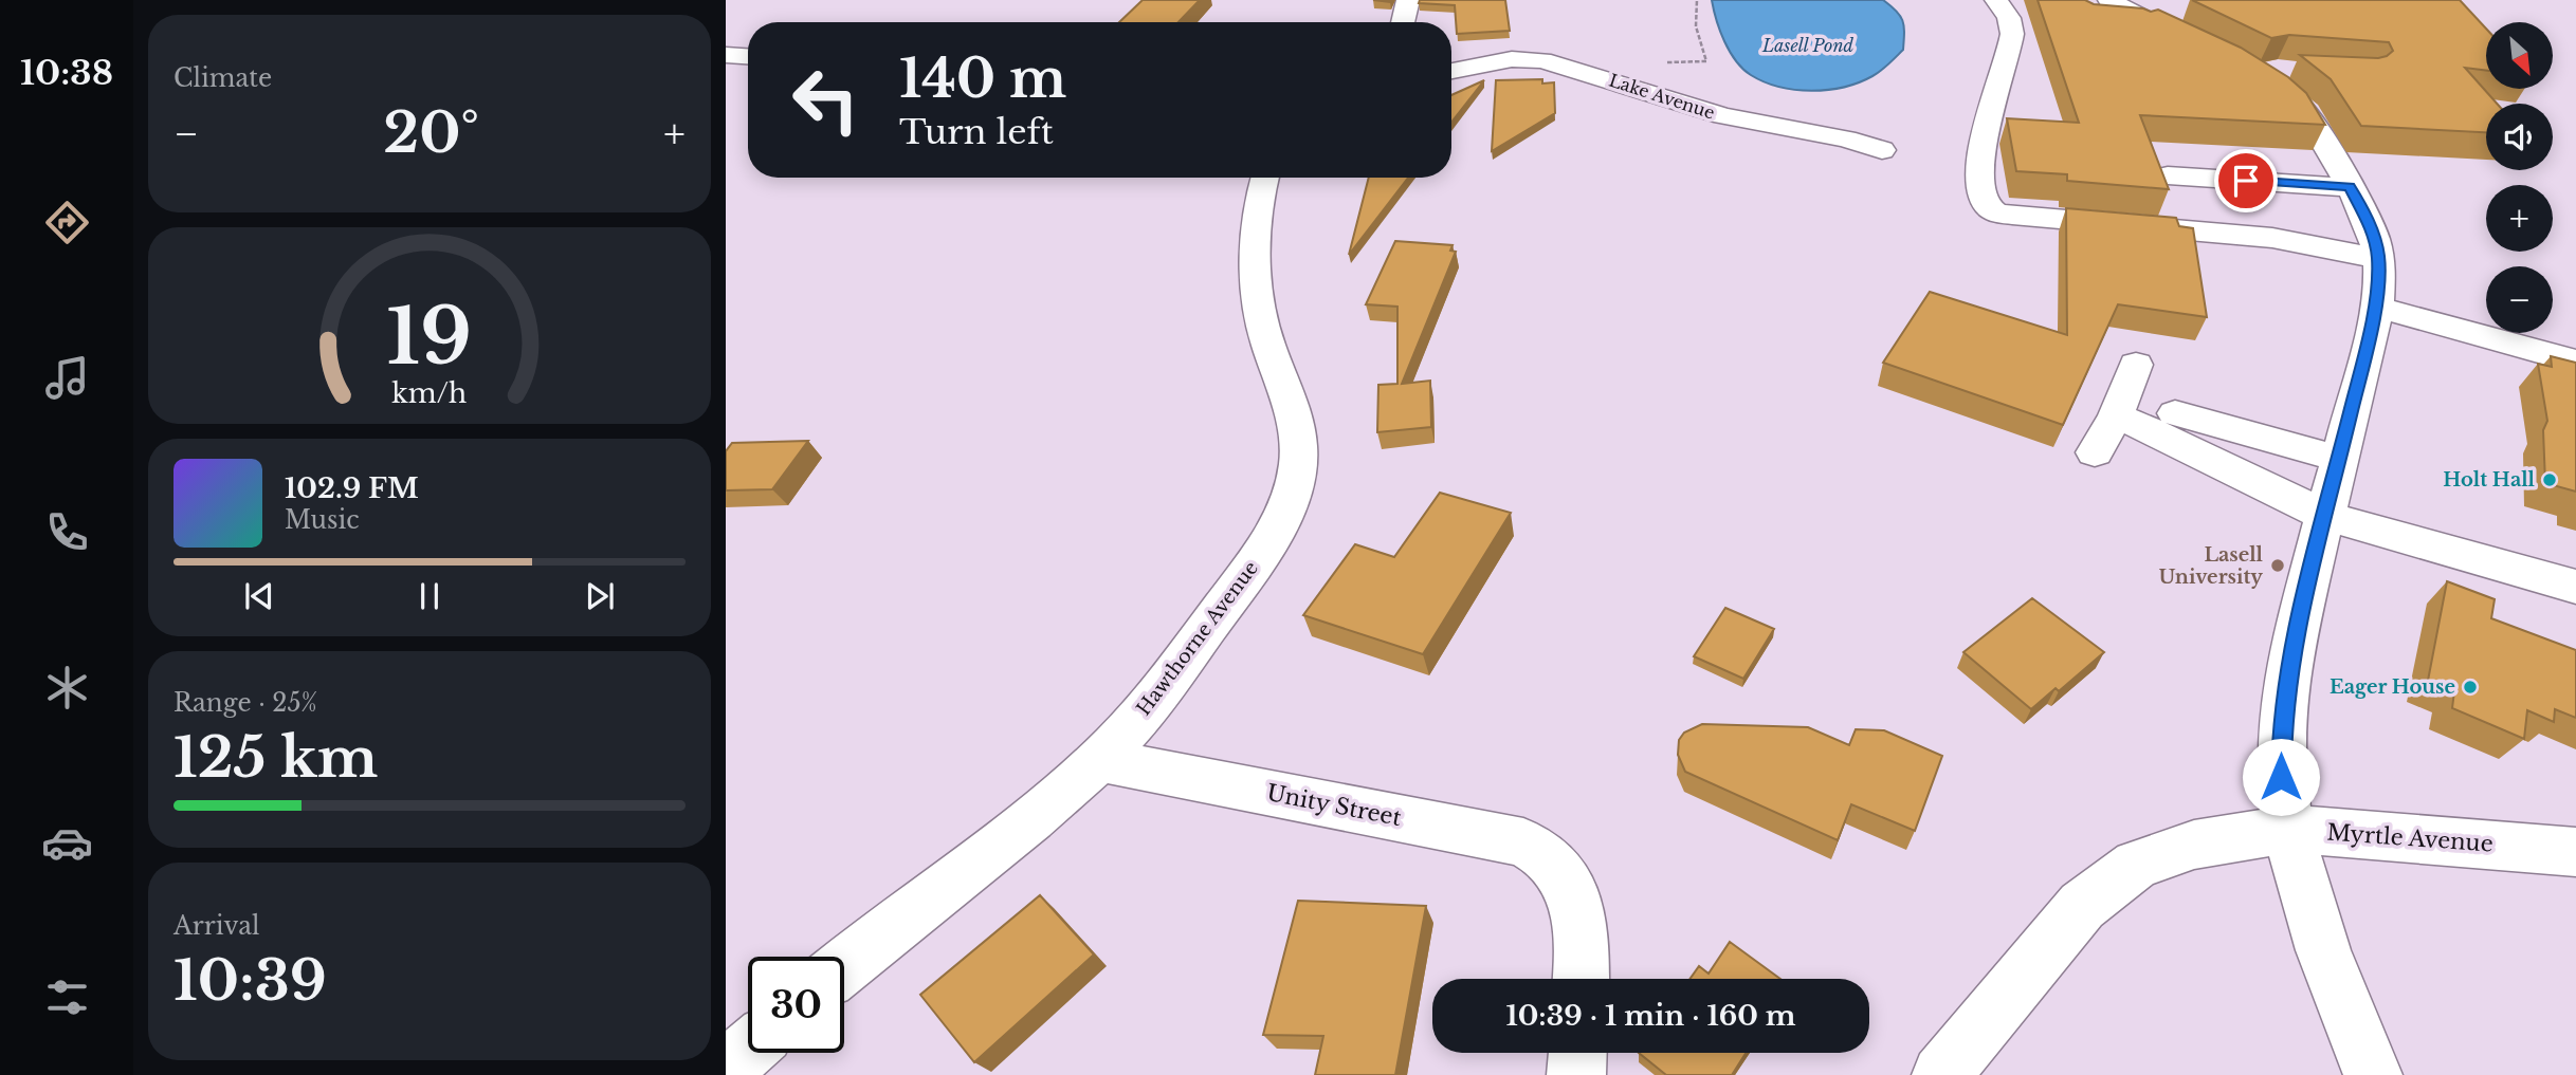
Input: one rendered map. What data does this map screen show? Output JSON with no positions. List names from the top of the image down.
{
  "streets": {
    "street": [
      "Lake Avenue",
      "Hawthorne Avenue",
      "Unity Street",
      "Myrtle Avenue"
    ]
  },
  "crossings": [
    ["Hawthorne Avenue", "Unity Street"]
  ],
  "water": ["Lasell Pond"],
  "places": ["Holt Hall", "Lasell University", "Eager House"],
  "north": "bottom right",
  "page": {
    "tabs": "10:38",
    "tile": [
      "Climate",
      ["Range · 25%", "125 km"],
      ["Arrival", "10:39"]
    ],
    "map_buttons": ["+", "−"],
    "turn": ["140 m", "Turn left"],
    "heat": ["−", "20°", "+"],
    "song": ["102.9 FM", "Music"],
    "limit": "30",
    "trip": "10:39 · 1 min · 160 m",
    "gauge": ["19", "km/h"]
  }
}
